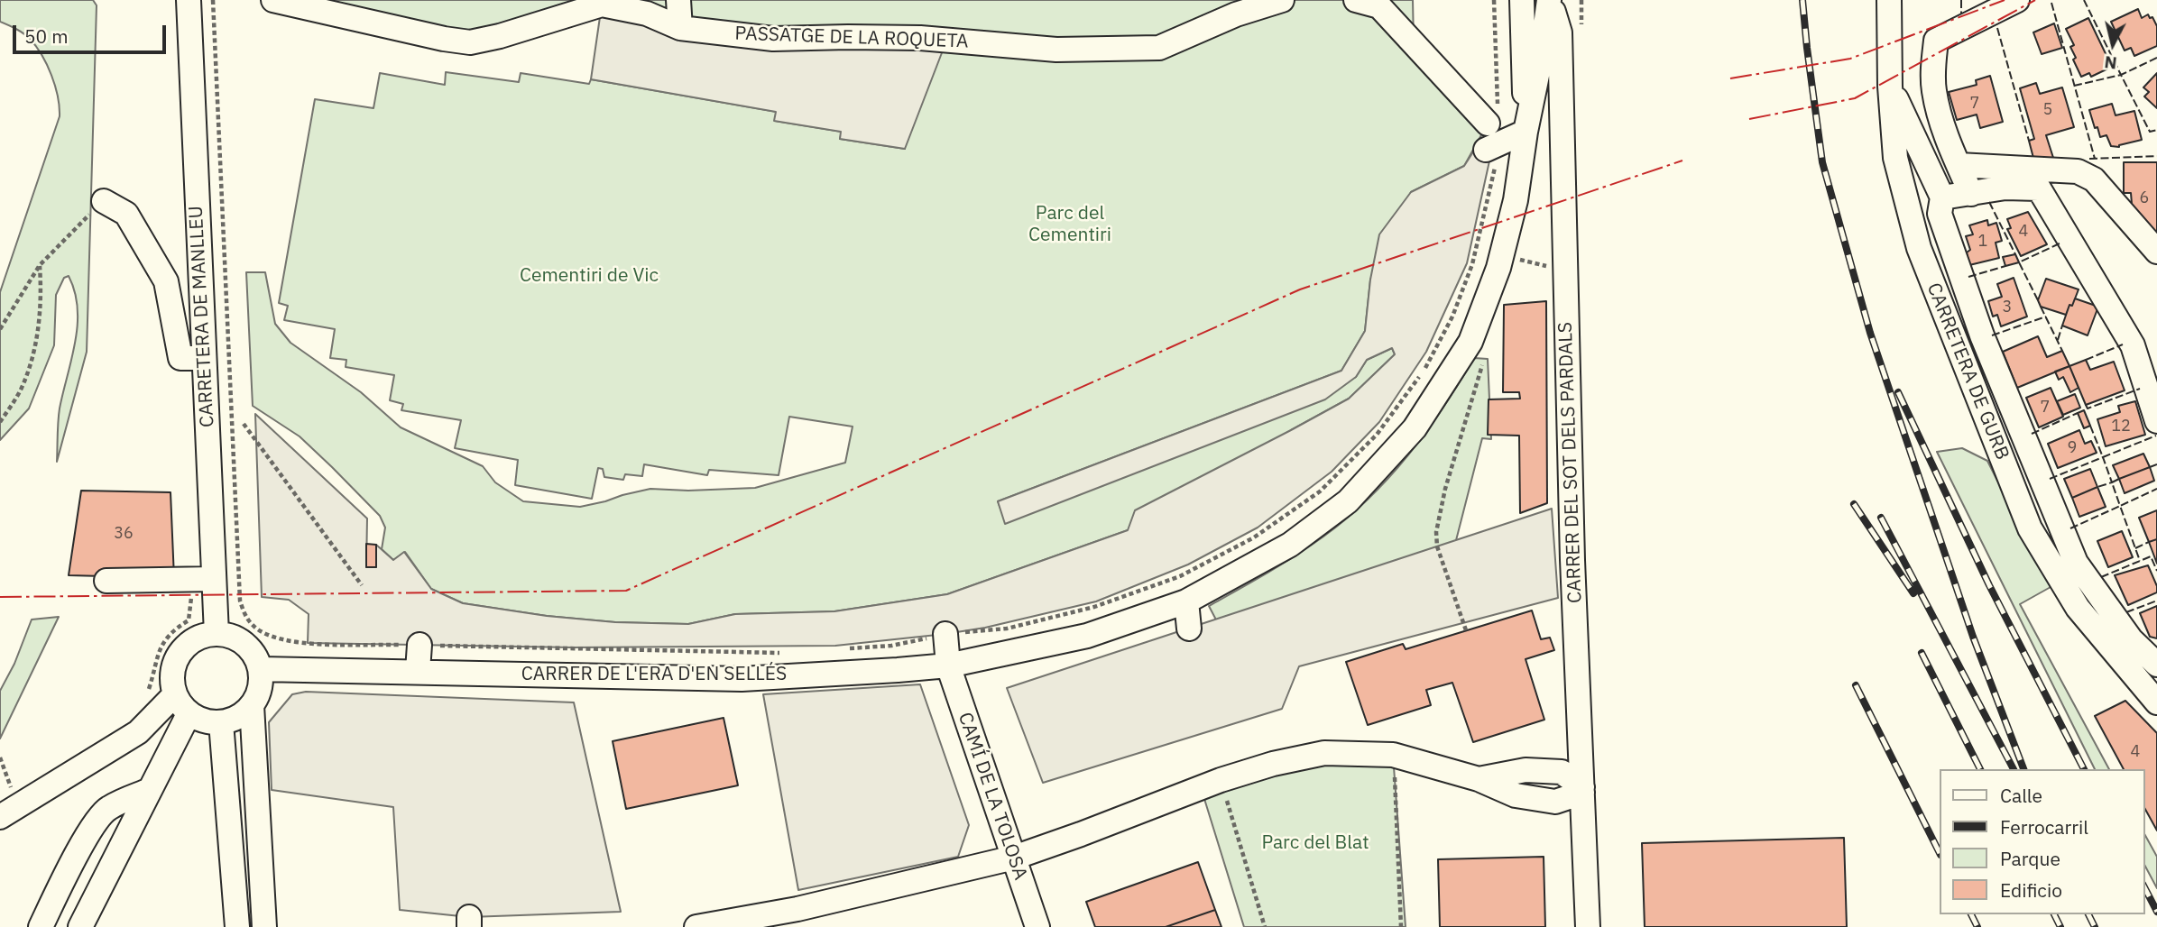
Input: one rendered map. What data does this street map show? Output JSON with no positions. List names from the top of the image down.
{
  "streets": {
    "street": [
      "PASSATGE DE LA ROQUETA",
      "CARRETERA DE MANLLEU",
      "CARRETERA DE GURB",
      "CARRER DEL SOT DELS PARDALS",
      "CARRER DE L'ERA D'EN SELLÉS",
      "CAMÍ DE LA TOLOSA"
    ]
  },
  "crossings": [
    ["CARRETERA DE MANLLEU", "CARRER DE L'ERA D'EN SELLÉS"],
    ["CARRER DEL SOT DELS PARDALS", "CARRER DE L'ERA D'EN SELLÉS"],
    ["CARRER DE L'ERA D'EN SELLÉS", "CAMÍ DE LA TOLOSA"]
  ],
  "parks": ["Parc del Cementiri", "Cementiri de Vic", "Parc del Blat"],
  "house_numbers": [
    "7",
    "5",
    "6",
    "4",
    "1",
    "3",
    "7",
    "12",
    "9",
    "36",
    "4"
  ],
  "legend": [
    "Calle",
    "Ferrocarril",
    "Parque",
    "Edificio"
  ],
  "scale_bar": "50 m",
  "north": "bottom"
}
